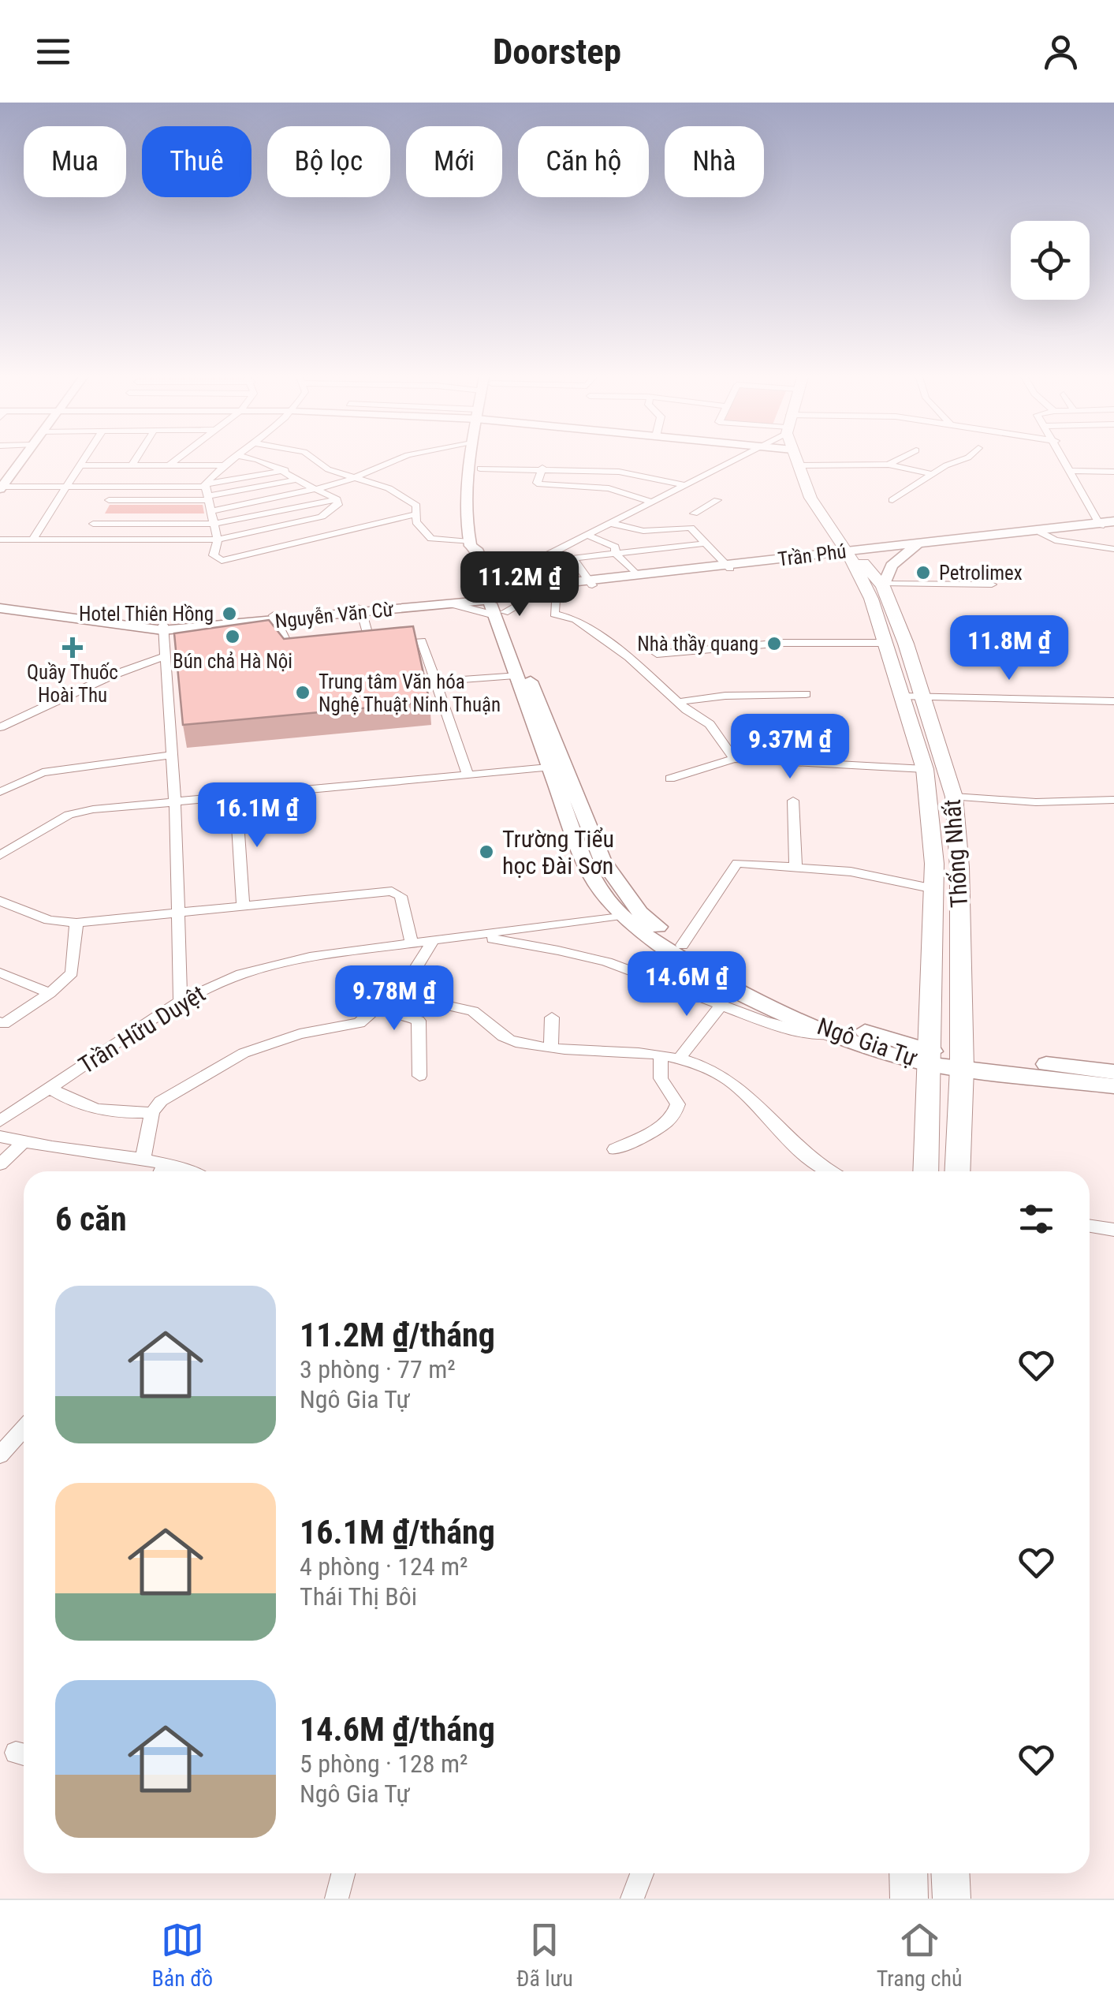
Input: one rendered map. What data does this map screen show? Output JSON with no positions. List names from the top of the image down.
{
  "streets": {
    "main road": [
      "Trần Phú",
      "Nguyễn Văn Cừ",
      "Thống Nhất",
      "Ngô Gia Tự"
    ],
    "street": ["Trần Hữu Duyệt"]
  },
  "crossings": [
    ["Trần Phú", "Nguyễn Văn Cừ"],
    ["Trần Phú", "Thống Nhất"],
    ["Trần Phú", "Ngô Gia Tự"],
    ["Nguyễn Văn Cừ", "Ngô Gia Tự"],
    ["Thống Nhất", "Ngô Gia Tự"],
    ["Trần Hữu Duyệt", "Ngô Gia Tự"]
  ],
  "places": {
    "other": [
      "Petrolimex",
      "Hotel Thiên Hồng",
      "Bún chả Hà Nội",
      "Nhà thầy quang",
      "Trung tâm Văn hóa Nghệ Thuật Ninh Thuận",
      "Trường Tiểu học Đài Sơn"
    ],
    "health": ["Quầy Thuốc Hoài Thu"]
  },
  "page": {
    "header": "Doorstep",
    "chip": [
      "Mua",
      "Thuê",
      "Bộ lọc",
      "Mới",
      "Căn hộ",
      "Nhà"
    ],
    "price": [
      "11.2M ₫",
      "11.8M ₫",
      "9.37M ₫",
      "16.1M ₫",
      "14.6M ₫",
      "9.78M ₫"
    ],
    "heading": "6 căn",
    "list": [
      {
        "name": "11.2M ₫/tháng",
        "note": "3 phòng · 77 m² · Ngô Gia Tự"
      },
      {
        "name": "16.1M ₫/tháng",
        "note": "4 phòng · 124 m² · Thái Thị Bôi"
      },
      {
        "name": "14.6M ₫/tháng",
        "note": "5 phòng · 128 m² · Ngô Gia Tự"
      }
    ],
    "tabs": ["Bản đồ", "Đã lưu", "Trang chủ"]
  }
}
